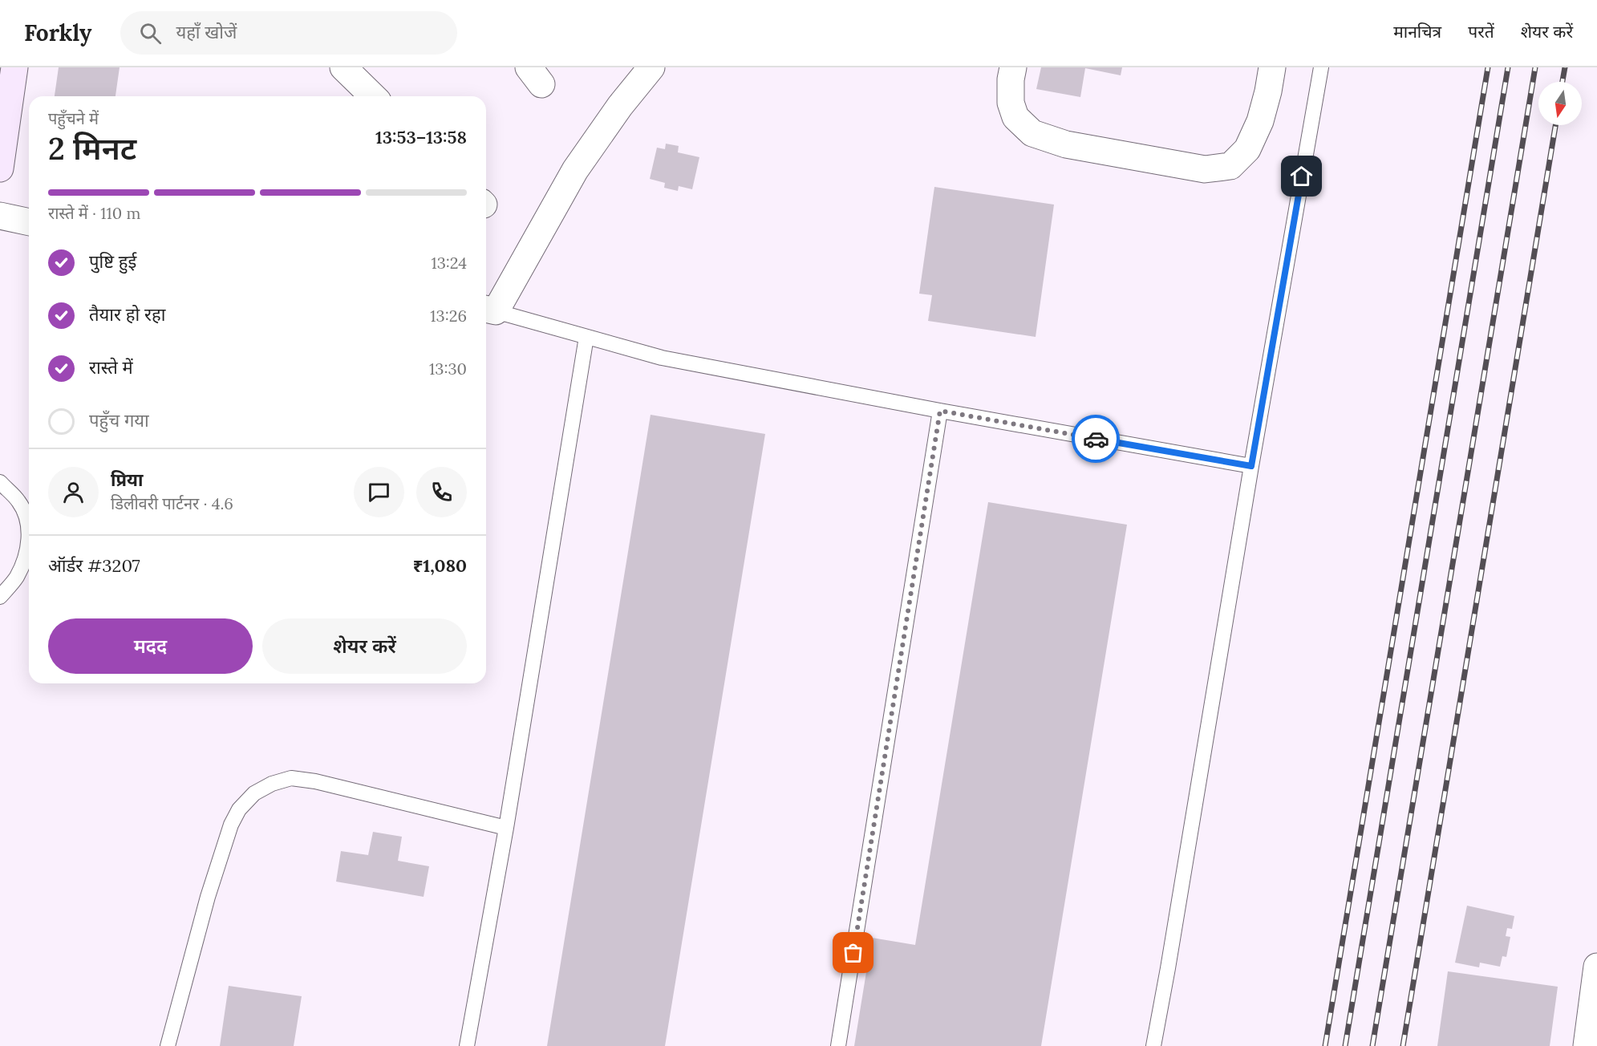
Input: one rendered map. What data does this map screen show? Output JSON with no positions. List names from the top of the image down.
{
  "north": "bottom",
  "page": {
    "header": "Forkly",
    "search": "यहाँ खोजें",
    "nav": ["मानचित्र", "परतें", "शेयर करें"],
    "heading": ["2 मिनट", "पहुँचने में", "13:53–13:58"],
    "panel": [
      "प्रिया",
      "डिलीवरी पार्टनर · 4.6",
      "ऑर्डर #3207",
      "₹1,080"
    ],
    "bar": "रास्ते में · 110 m",
    "list": [
      ["पुष्टि हुई", "13:24"],
      ["तैयार हो रहा", "13:26"],
      ["रास्ते में", "13:30"],
      "पहुँच गया"
    ],
    "buttons": ["मदद", "शेयर करें"]
  }
}
